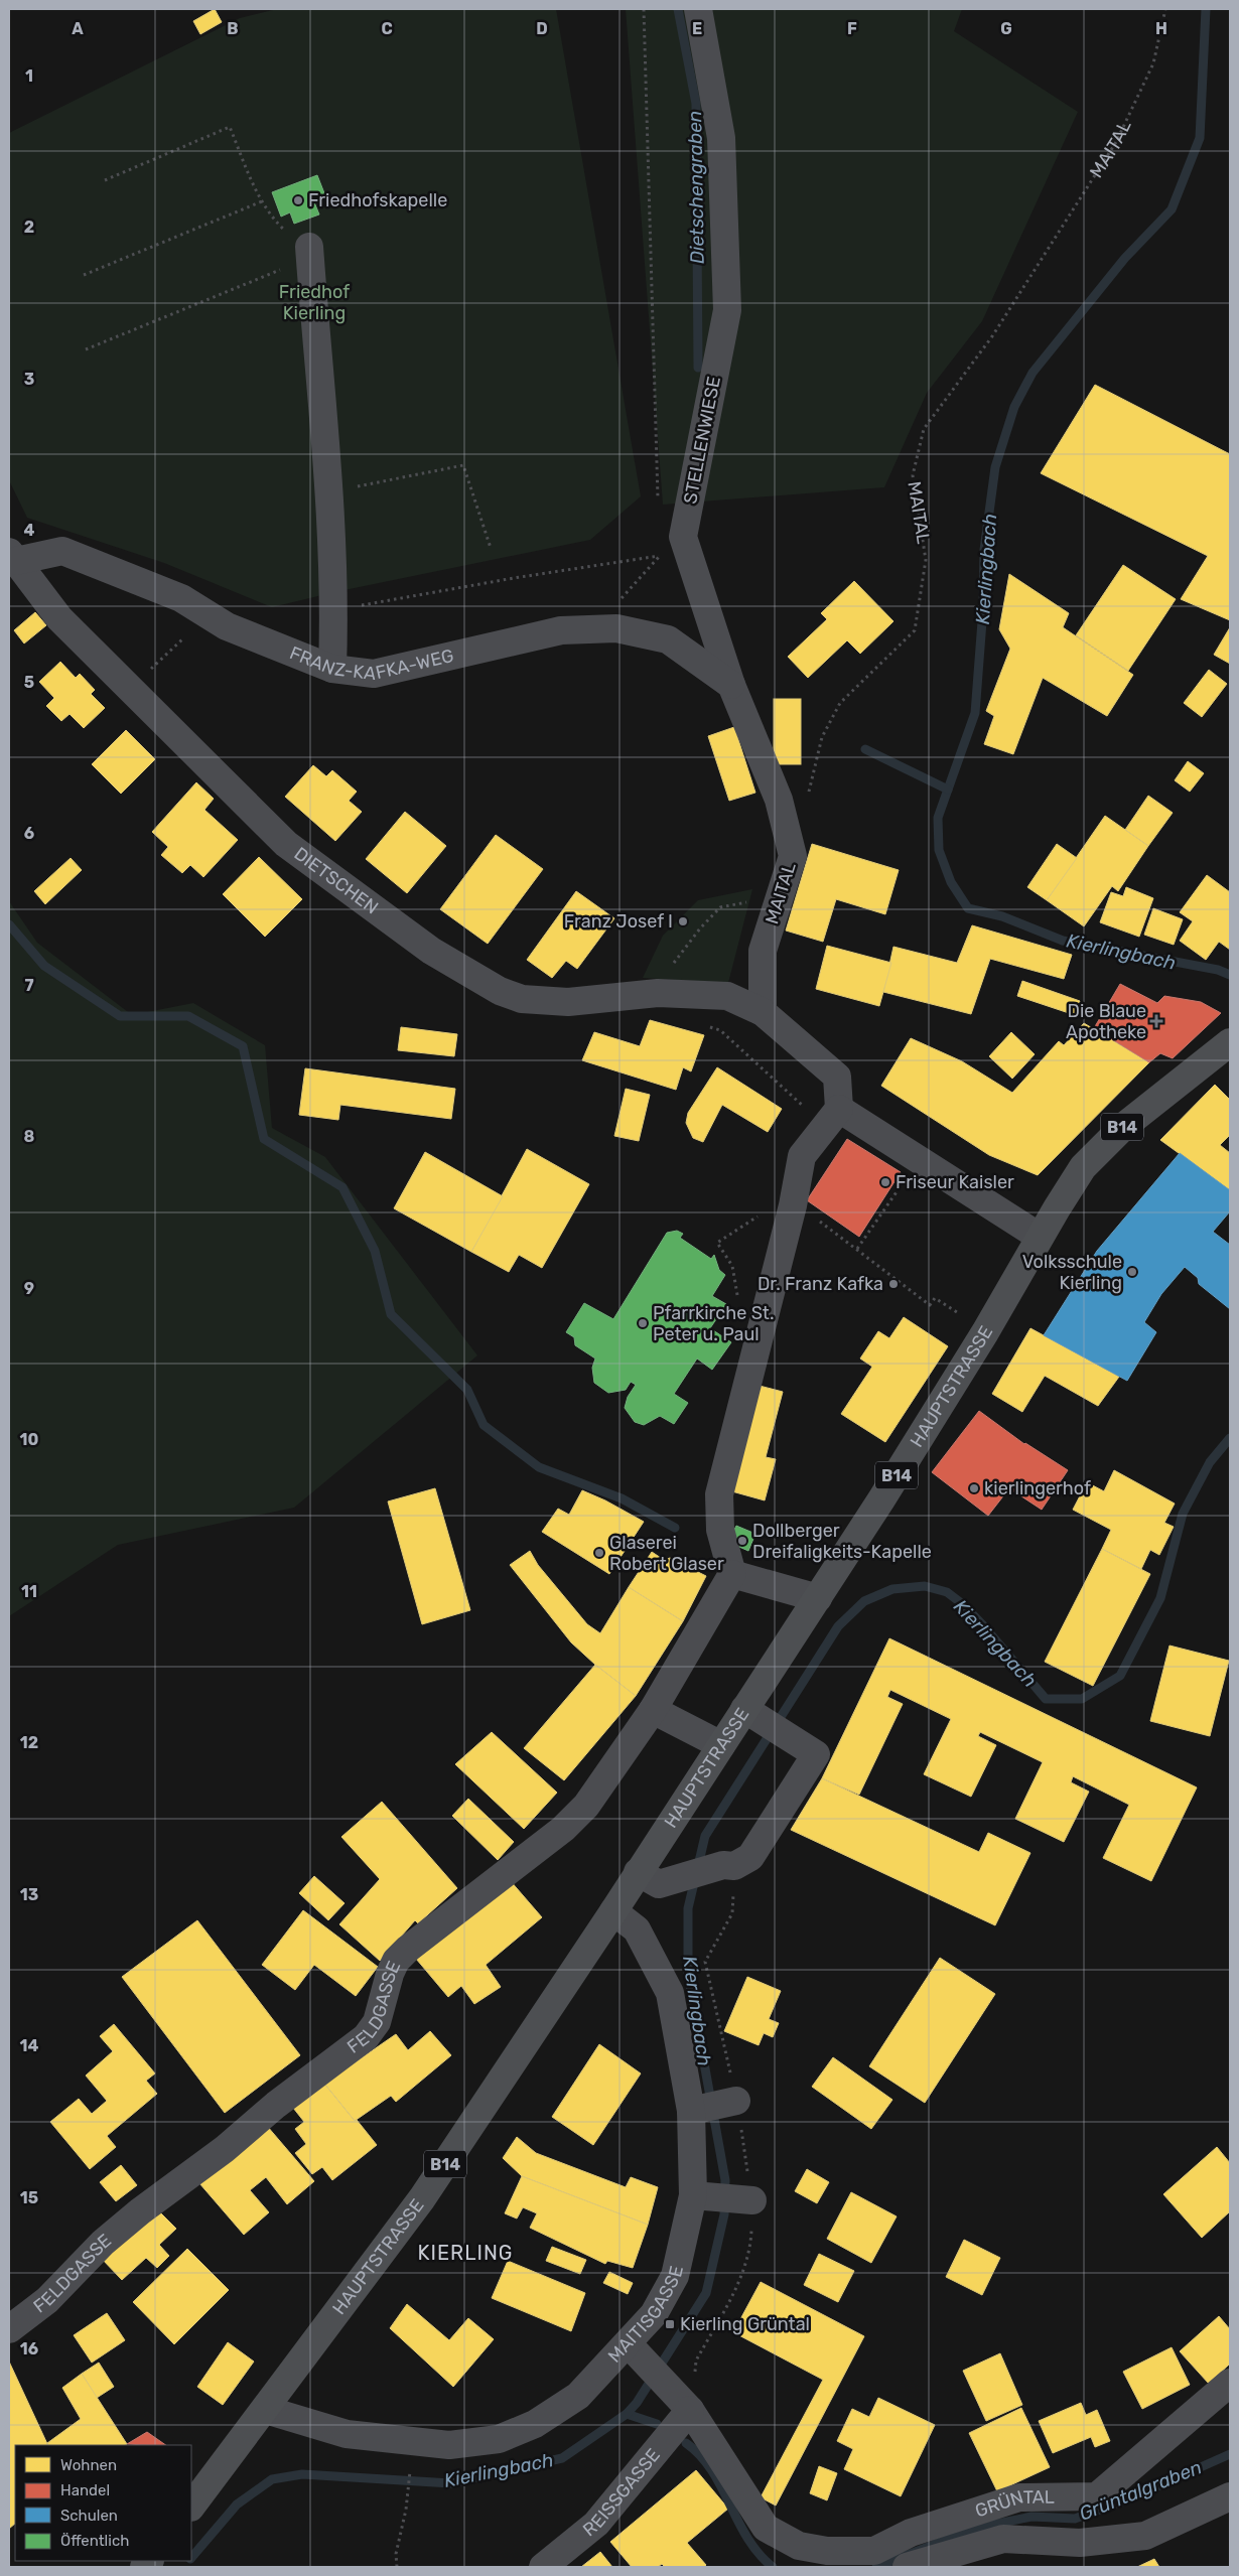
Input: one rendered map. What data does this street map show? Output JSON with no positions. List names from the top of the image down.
{
  "streets": {
    "main road": ["B14", "HAUPTSTRASSE"],
    "street": [
      "MAITAL",
      "STELLENWIESE",
      "FRANZ-KAFKA-WEG",
      "DIETSCHEN",
      "FELDGASSE",
      "MAITISGASSE",
      "REISSGASSE",
      "GRÜNTAL"
    ]
  },
  "crossings": [
    ["MAITAL", "STELLENWIESE"],
    ["MAITAL", "DIETSCHEN"],
    ["STELLENWIESE", "FRANZ-KAFKA-WEG"],
    ["FRANZ-KAFKA-WEG", "DIETSCHEN"],
    ["HAUPTSTRASSE", "MAITISGASSE"],
    ["MAITISGASSE", "GRÜNTAL"],
    ["REISSGASSE", "GRÜNTAL"]
  ],
  "districts": ["KIERLING"],
  "water": ["Dietschengraben", "Kierlingbach", "Grüntalgraben"],
  "parks": ["Friedhof Kierling"],
  "places": {
    "other": [
      "Friedhofskapelle",
      "Franz Josef I",
      "Friseur Kaisler",
      "Volksschule Kierling",
      "Dr. Franz Kafka",
      "Pfarrkirche St. Peter u. Paul",
      "kierlingerhof",
      "Dollberger Dreifaligkeits-Kapelle",
      "Glaserei Robert Glaser"
    ],
    "health": ["Die Blaue Apotheke"],
    "transit": ["Kierling Grüntal"]
  },
  "legend": [
    "Wohnen",
    "Handel",
    "Schulen",
    "Öffentlich"
  ],
  "grid": {
    "columns": [
      "A",
      "B",
      "C",
      "D",
      "E",
      "F",
      "G",
      "H"
    ],
    "rows": [
      "1",
      "2",
      "3",
      "4",
      "5",
      "6",
      "7",
      "8",
      "9",
      "10",
      "11",
      "12",
      "13",
      "14",
      "15",
      "16"
    ]
  }
}
